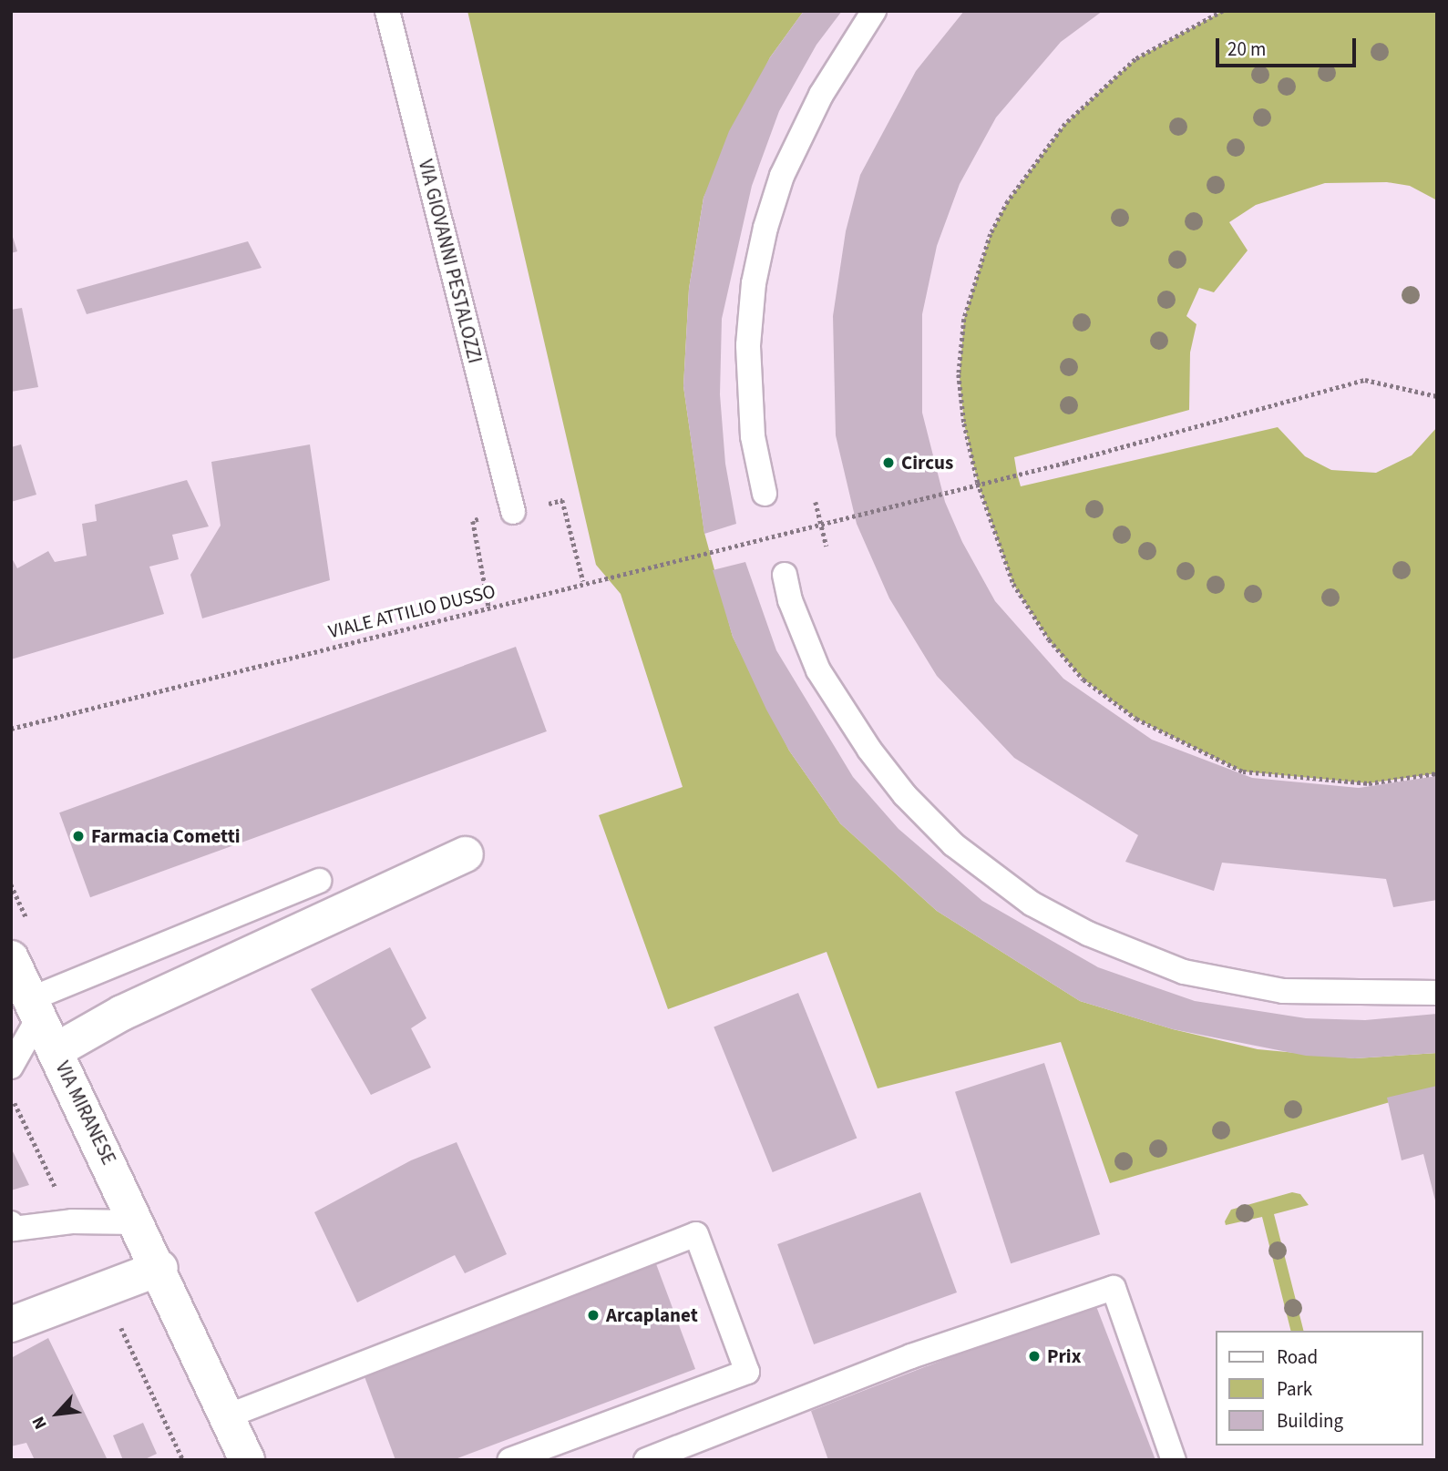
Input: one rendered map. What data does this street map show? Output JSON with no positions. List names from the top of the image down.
{
  "streets": {
    "street": ["VIA MIRANESE"],
    "lane": ["VIA GIOVANNI PESTALOZZI"],
    "path": ["VIALE ATTILIO DUSSO"]
  },
  "places": [
    "Circus",
    "Farmacia Cometti",
    "Arcaplanet",
    "Prix"
  ],
  "legend": ["Road", "Park", "Building"],
  "scale_bar": "20 m",
  "north": "bottom left"
}
